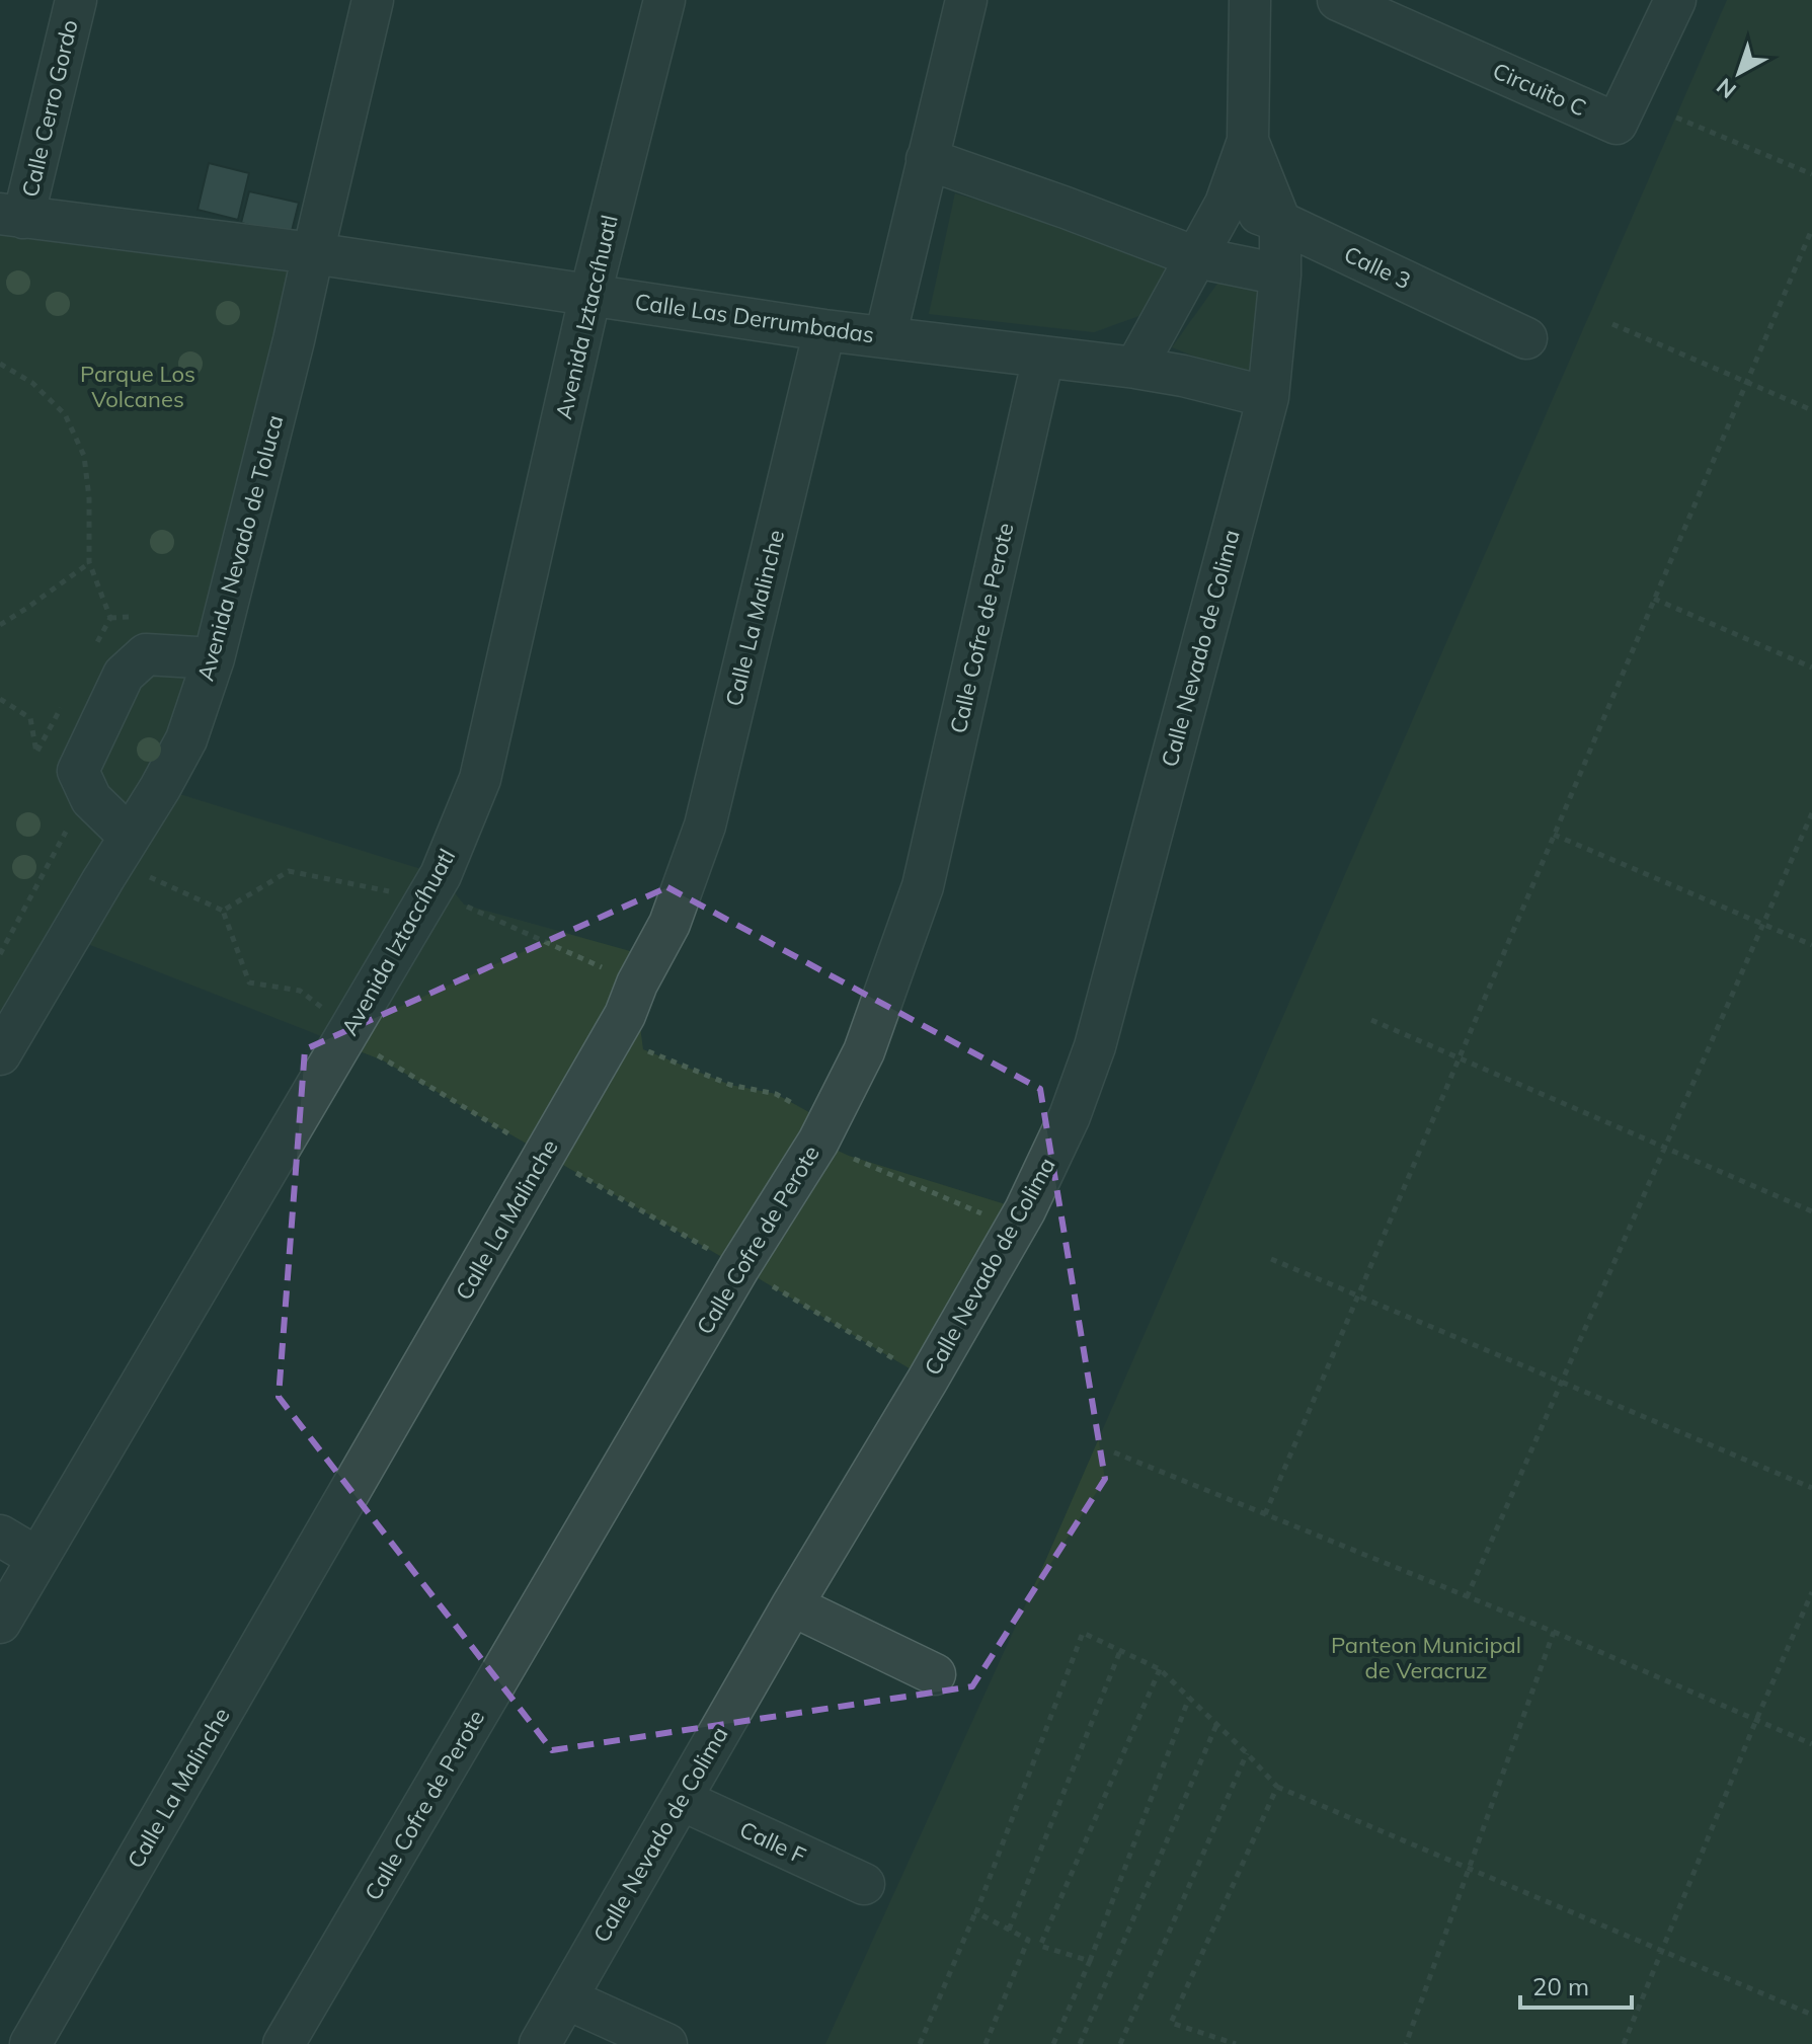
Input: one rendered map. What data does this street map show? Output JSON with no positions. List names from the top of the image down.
{
  "streets": {
    "street": [
      "Circuito C",
      "Calle Cerro Gordo",
      "Calle 3",
      "Avenida Iztaccíhuatl",
      "Calle Las Derrumbadas",
      "Avenida Nevado de Toluca",
      "Calle La Malinche",
      "Calle Cofre de Perote",
      "Calle Nevado de Colima",
      "Calle F"
    ]
  },
  "crossings": [
    ["Calle Cerro Gordo", "Calle Las Derrumbadas"],
    ["Calle 3", "Calle Nevado de Colima"],
    ["Avenida Iztaccíhuatl", "Calle Las Derrumbadas"],
    ["Calle Las Derrumbadas", "Avenida Nevado de Toluca"],
    ["Calle Las Derrumbadas", "Calle La Malinche"],
    ["Calle Las Derrumbadas", "Calle Cofre de Perote"],
    ["Calle Las Derrumbadas", "Calle Nevado de Colima"],
    ["Calle Nevado de Colima", "Calle F"]
  ],
  "parks": ["Parque Los Volcanes", "Panteon Municipal de Veracruz"],
  "scale_bar": "20 m",
  "north": "bottom left"
}
